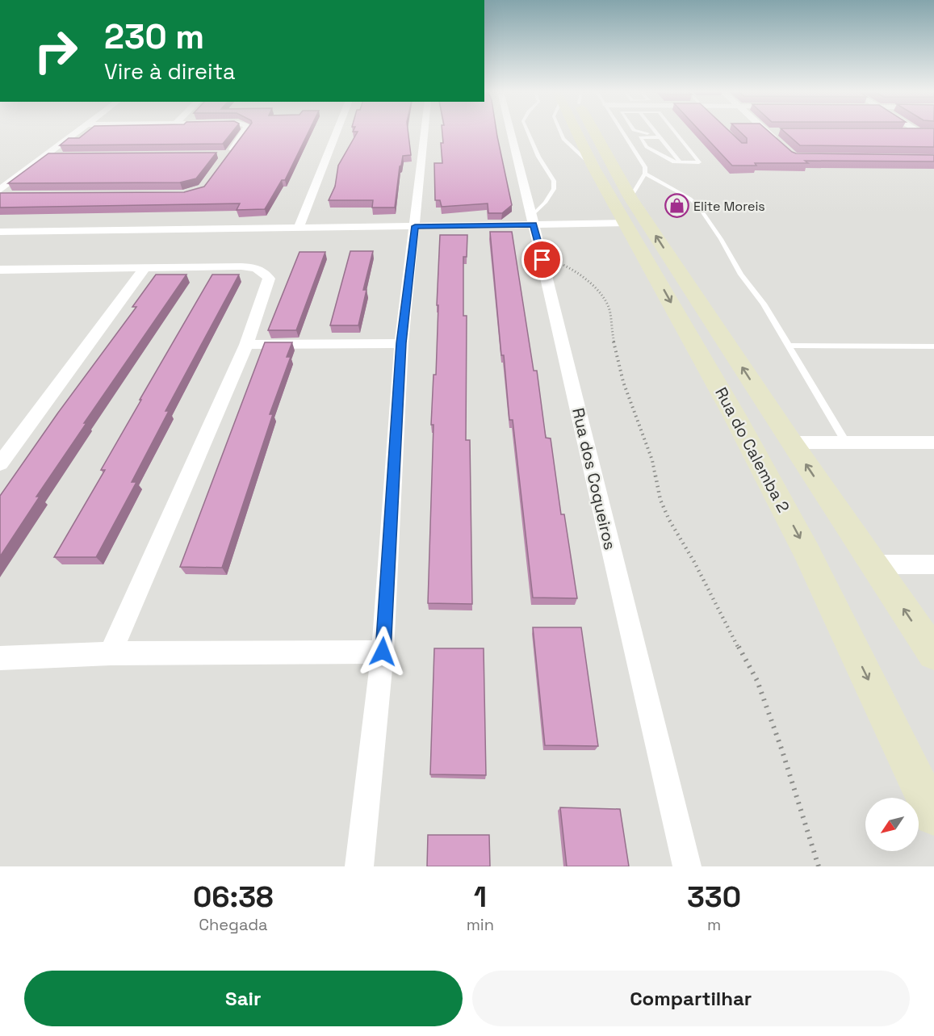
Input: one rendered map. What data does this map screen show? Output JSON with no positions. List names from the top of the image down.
{
  "streets": {
    "main road": ["Rua do Calemba 2"],
    "street": ["Rua dos Coqueiros"]
  },
  "places": {
    "shop": ["Elite Moreis"]
  },
  "north": "bottom left",
  "page": {
    "turn": ["230 m", "Vire à direita"],
    "eta": [
      "06:38",
      "Chegada",
      "1",
      "min",
      "330",
      "m"
    ],
    "buttons": ["Sair", "Compartilhar"]
  }
}
